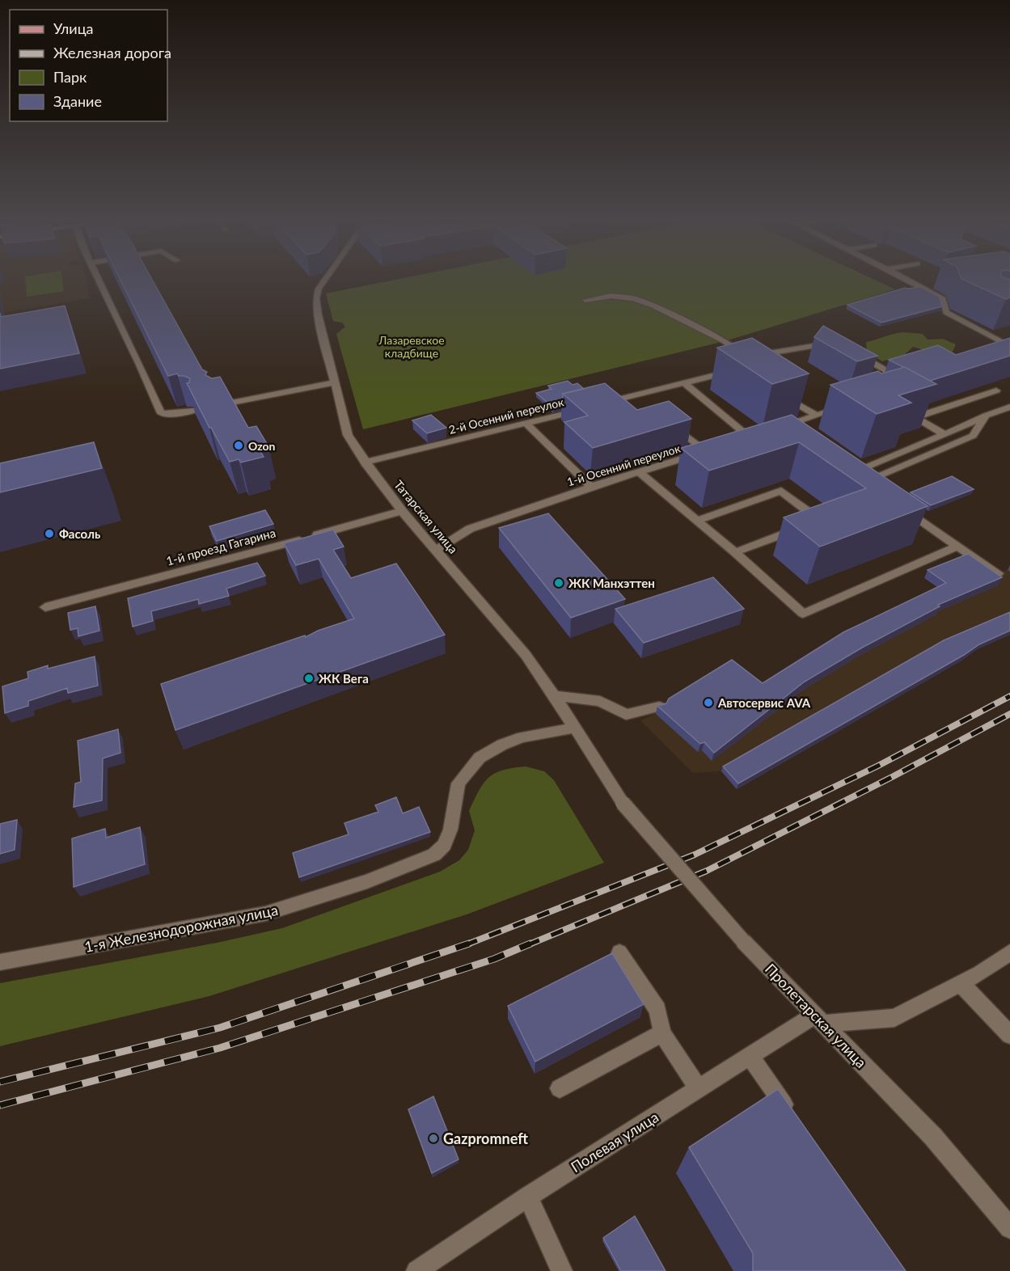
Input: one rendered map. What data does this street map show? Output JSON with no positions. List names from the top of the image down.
{
  "streets": {
    "street": [
      "2-й Осенний переулок",
      "1-й Осенний переулок",
      "Татарская улица",
      "1-й проезд Гагарина",
      "1-я Железнодорожная улица",
      "Пролетарская улица",
      "Полевая улица"
    ]
  },
  "crossings": [
    ["2-й Осенний переулок", "Татарская улица"],
    ["1-й Осенний переулок", "Татарская улица"],
    ["Татарская улица", "1-й проезд Гагарина"],
    ["Татарская улица", "1-я Железнодорожная улица"],
    ["Татарская улица", "Пролетарская улица"],
    ["Пролетарская улица", "Полевая улица"]
  ],
  "parks": ["Лазаревское кладбище"],
  "places": [
    "Ozon",
    "Фасоль",
    "ЖК Манхэттен",
    "ЖК Вега",
    "Автосервис AVA",
    "Gazpromneft"
  ],
  "legend": [
    "Улица",
    "Железная дорога",
    "Парк",
    "Здание"
  ]
}
